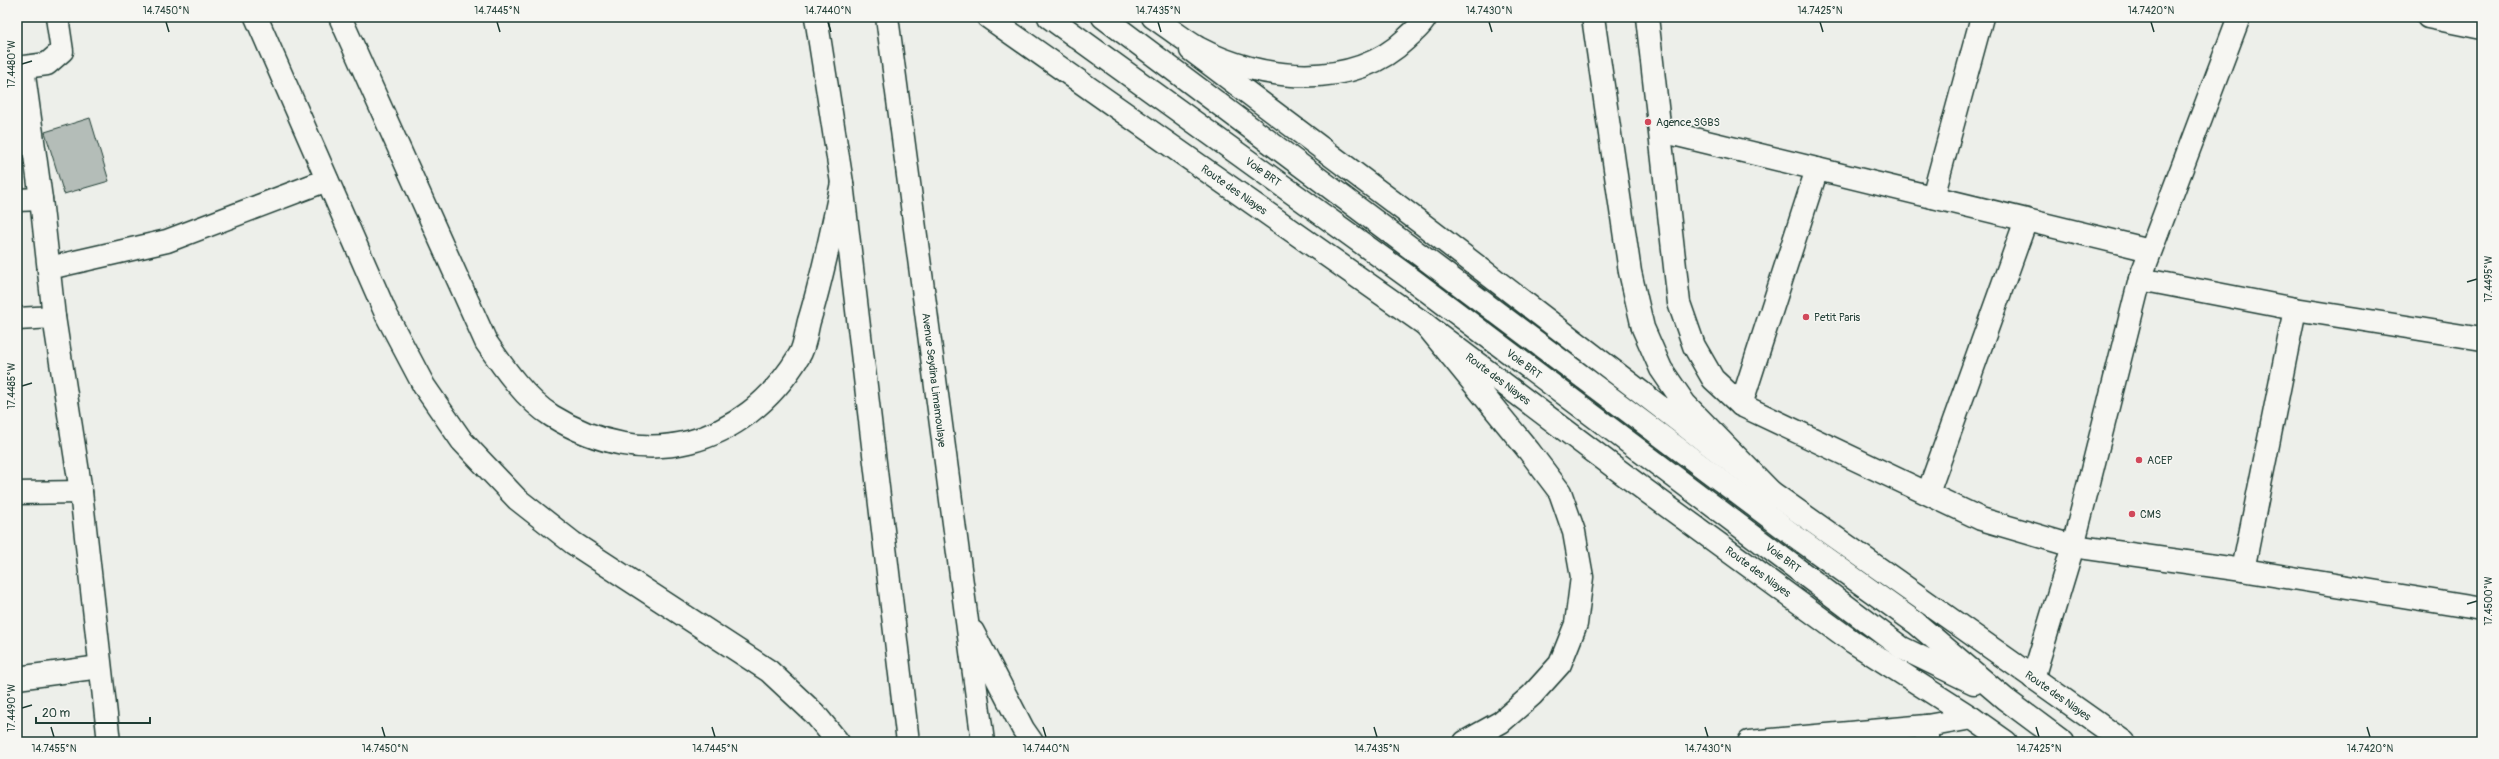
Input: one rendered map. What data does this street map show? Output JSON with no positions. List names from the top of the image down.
{
  "streets": {
    "main road": ["Voie BRT", "Route des Niayes", "Avenue Seydina Limamoulaye"]
  },
  "places": [
    "Agence SGBS",
    "Petit Paris",
    "ACEP",
    "CMS"
  ],
  "scale_bar": "20 m",
  "coordinates": [
    "14.7450°N",
    "14.7445°N",
    "14.7440°N",
    "14.7435°N",
    "14.7430°N",
    "14.7425°N",
    "14.7420°N",
    "17.4480°W",
    "17.4495°W",
    "17.4485°W",
    "17.4500°W",
    "17.4490°W",
    "14.7455°N"
  ]
}
